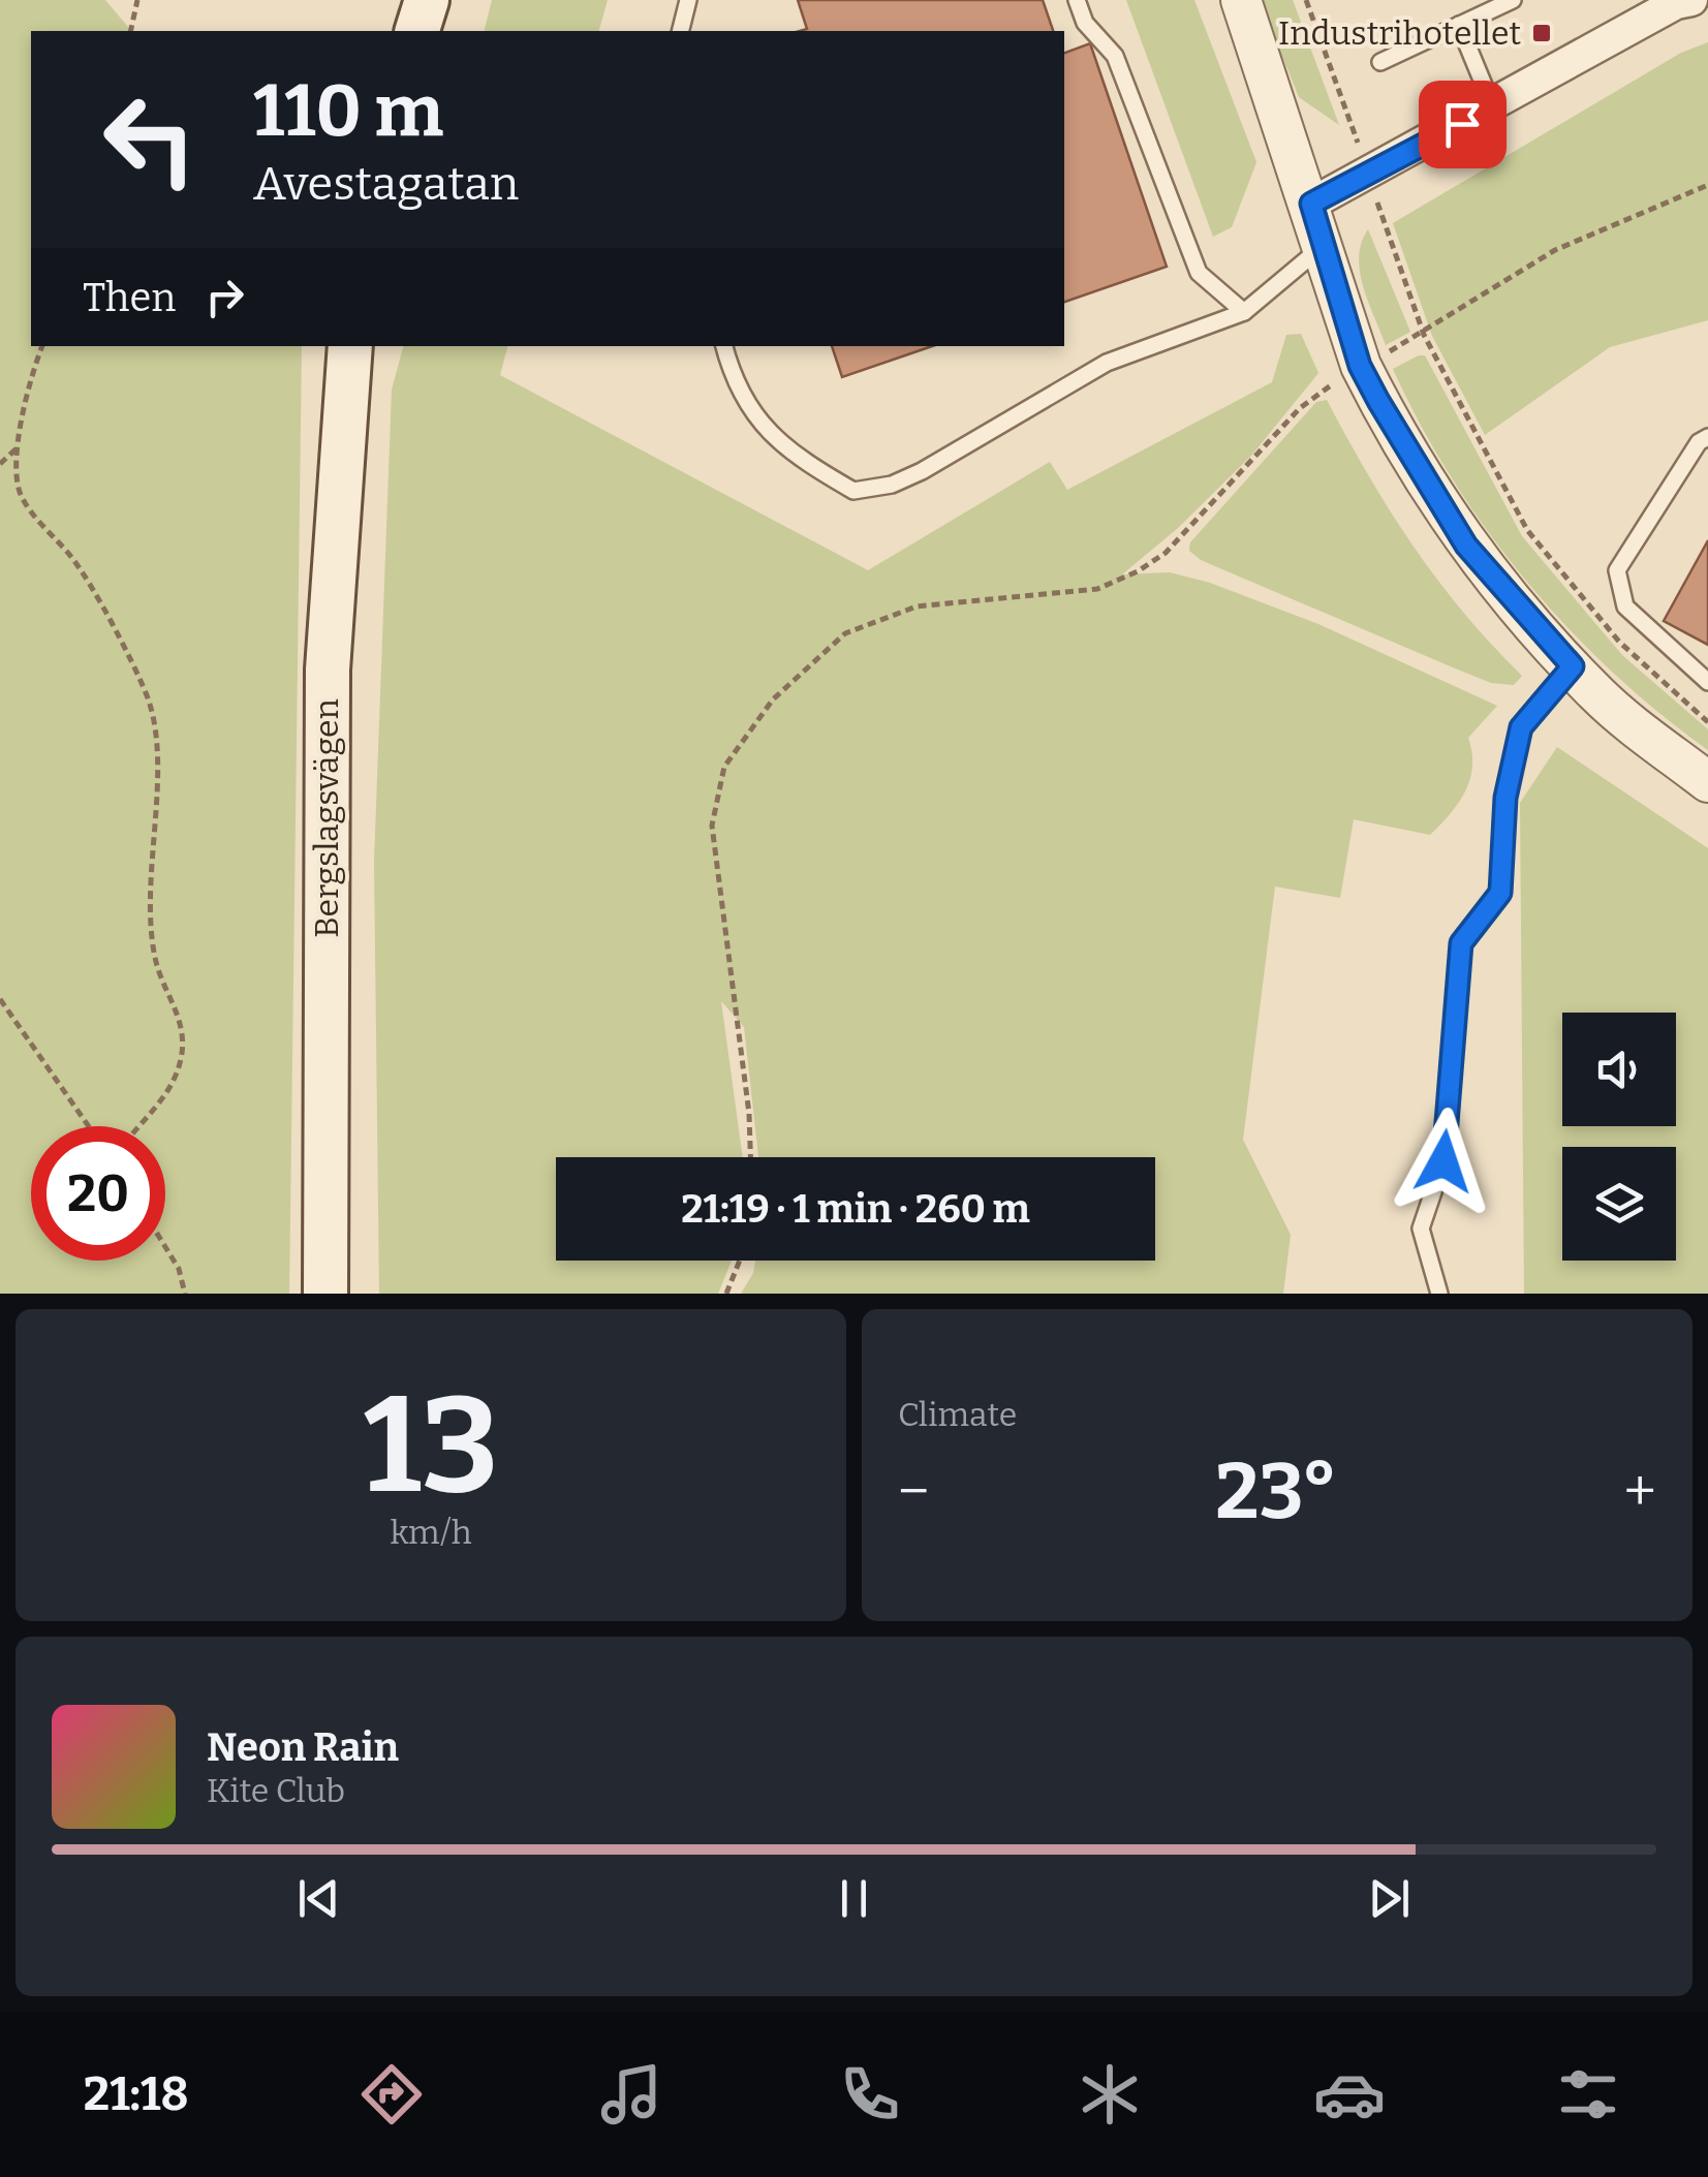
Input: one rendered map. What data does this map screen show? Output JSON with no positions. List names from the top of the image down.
{
  "streets": {
    "main road": ["Bergslagsvägen"]
  },
  "places": {
    "transit": ["Industrihotellet"]
  },
  "page": {
    "turn": ["110 m", "Avestagatan"],
    "then": "Then",
    "limit": "20",
    "trip": "21:19 · 1 min · 260 m",
    "tile": [
      ["13", "km/h"],
      "Climate"
    ],
    "heat": ["−", "23°", "+"],
    "song": ["Neon Rain", "Kite Club"],
    "tabs": "21:18"
  }
}
